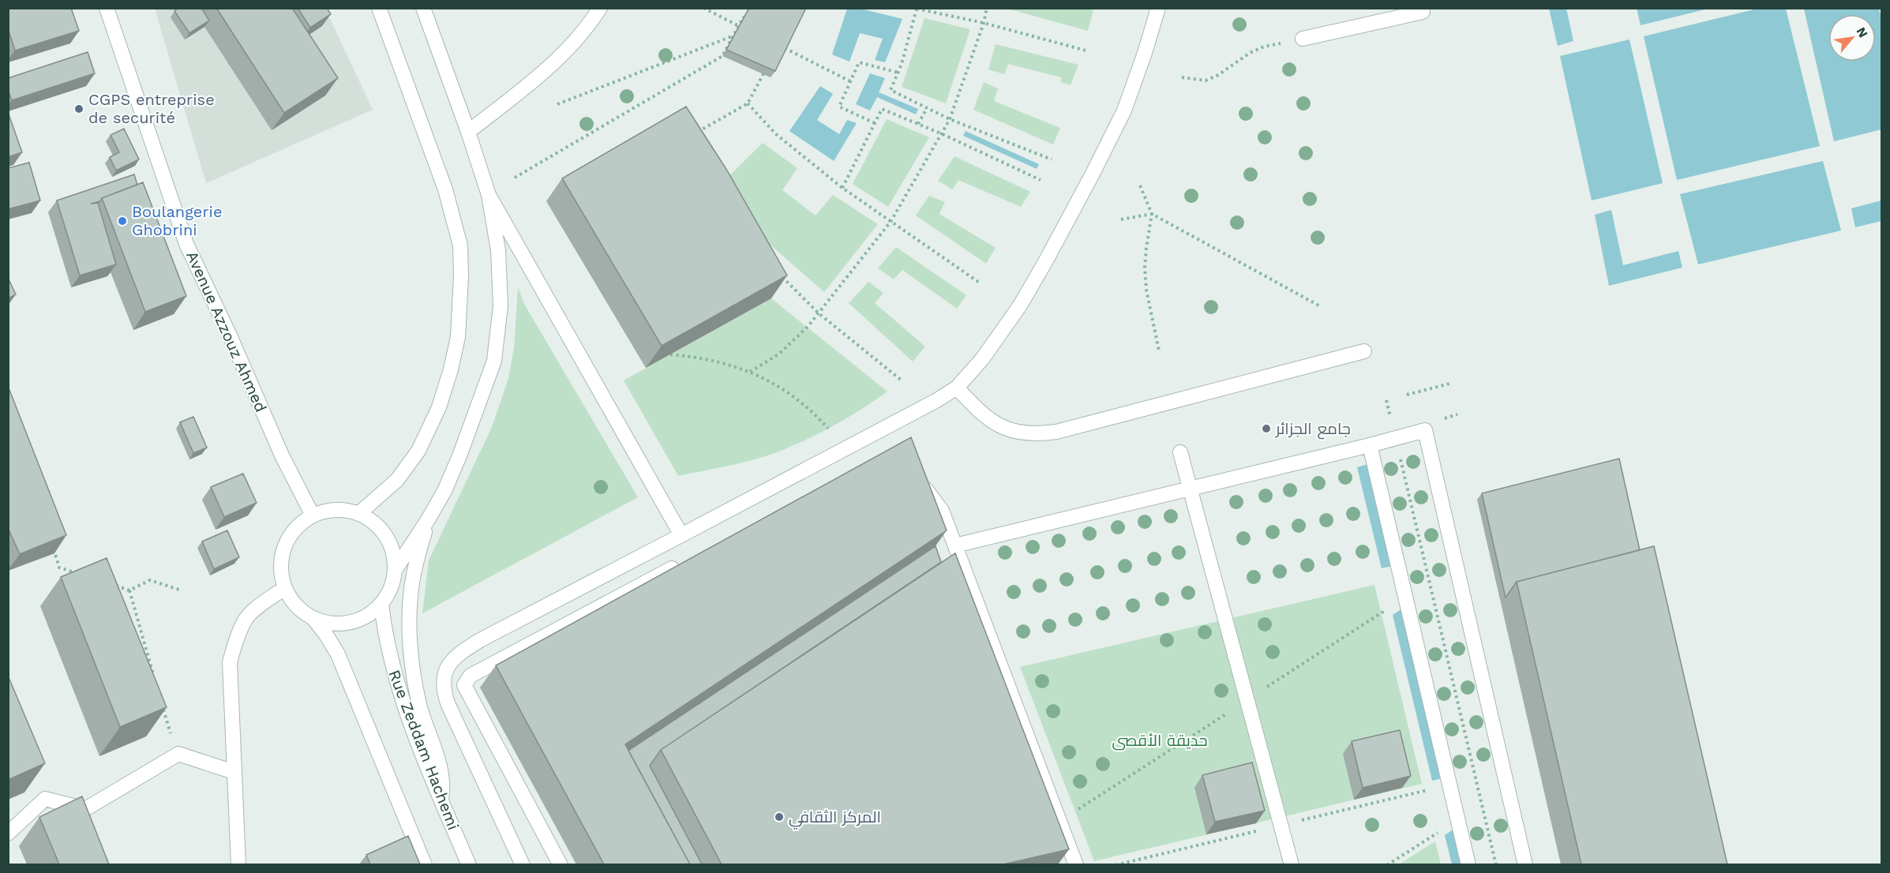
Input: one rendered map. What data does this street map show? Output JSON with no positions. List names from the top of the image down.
{
  "streets": {
    "street": ["Avenue Azzouz Ahmed", "Rue Zeddam Hachemi"]
  },
  "crossings": [
    ["Avenue Azzouz Ahmed", "Rue Zeddam Hachemi"]
  ],
  "parks": ["حديقة الأقصى"],
  "places": [
    "CGPS entreprise de securité",
    "Boulangerie Ghobrini",
    "جامع الجزائر",
    "المركز الثقافي"
  ],
  "north": "top right"
}
